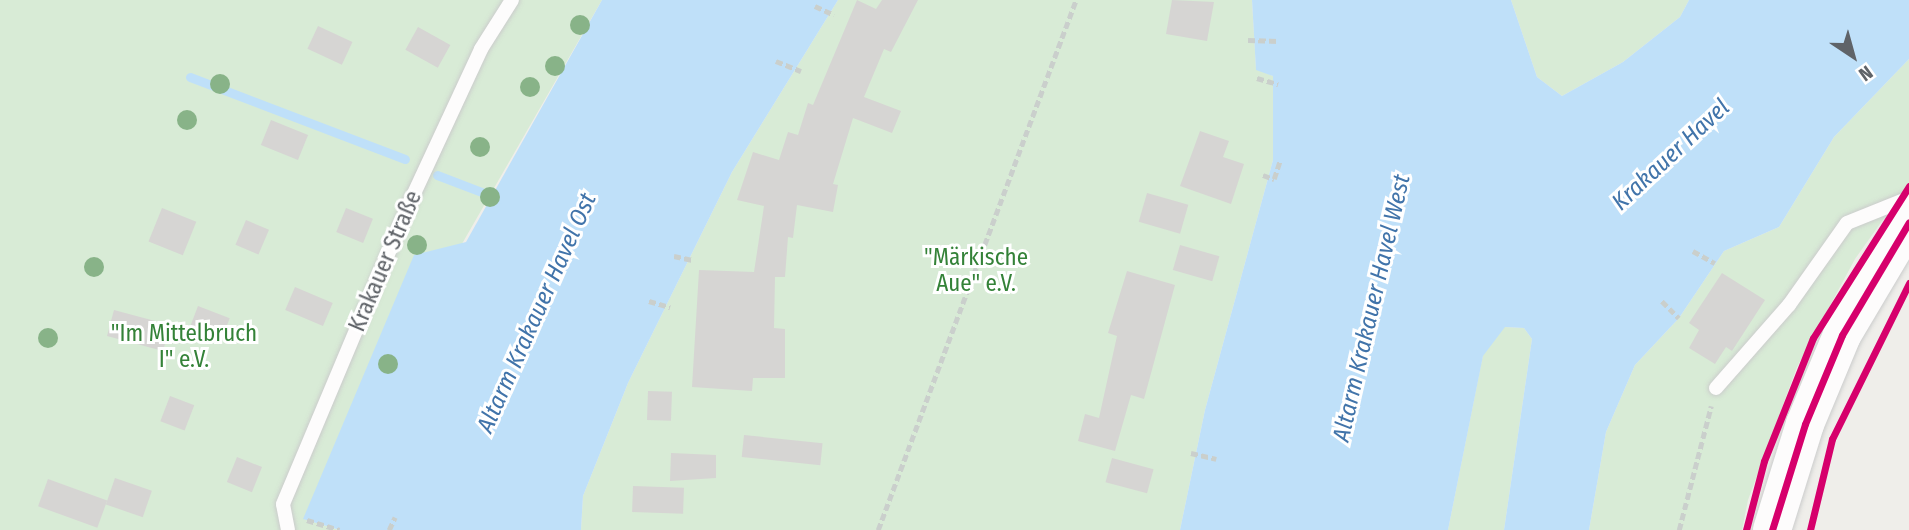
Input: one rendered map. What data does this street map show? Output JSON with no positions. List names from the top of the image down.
{
  "streets": {
    "lane": ["Krakauer Straße"]
  },
  "water": ["Krakauer Havel", "Altarm Krakauer Havel West", "Altarm Krakauer Havel Ost"],
  "parks": ["\"Märkische Aue\" e.V.", "\"Im Mittelbruch I\" e.V."],
  "north": "bottom right"
}
